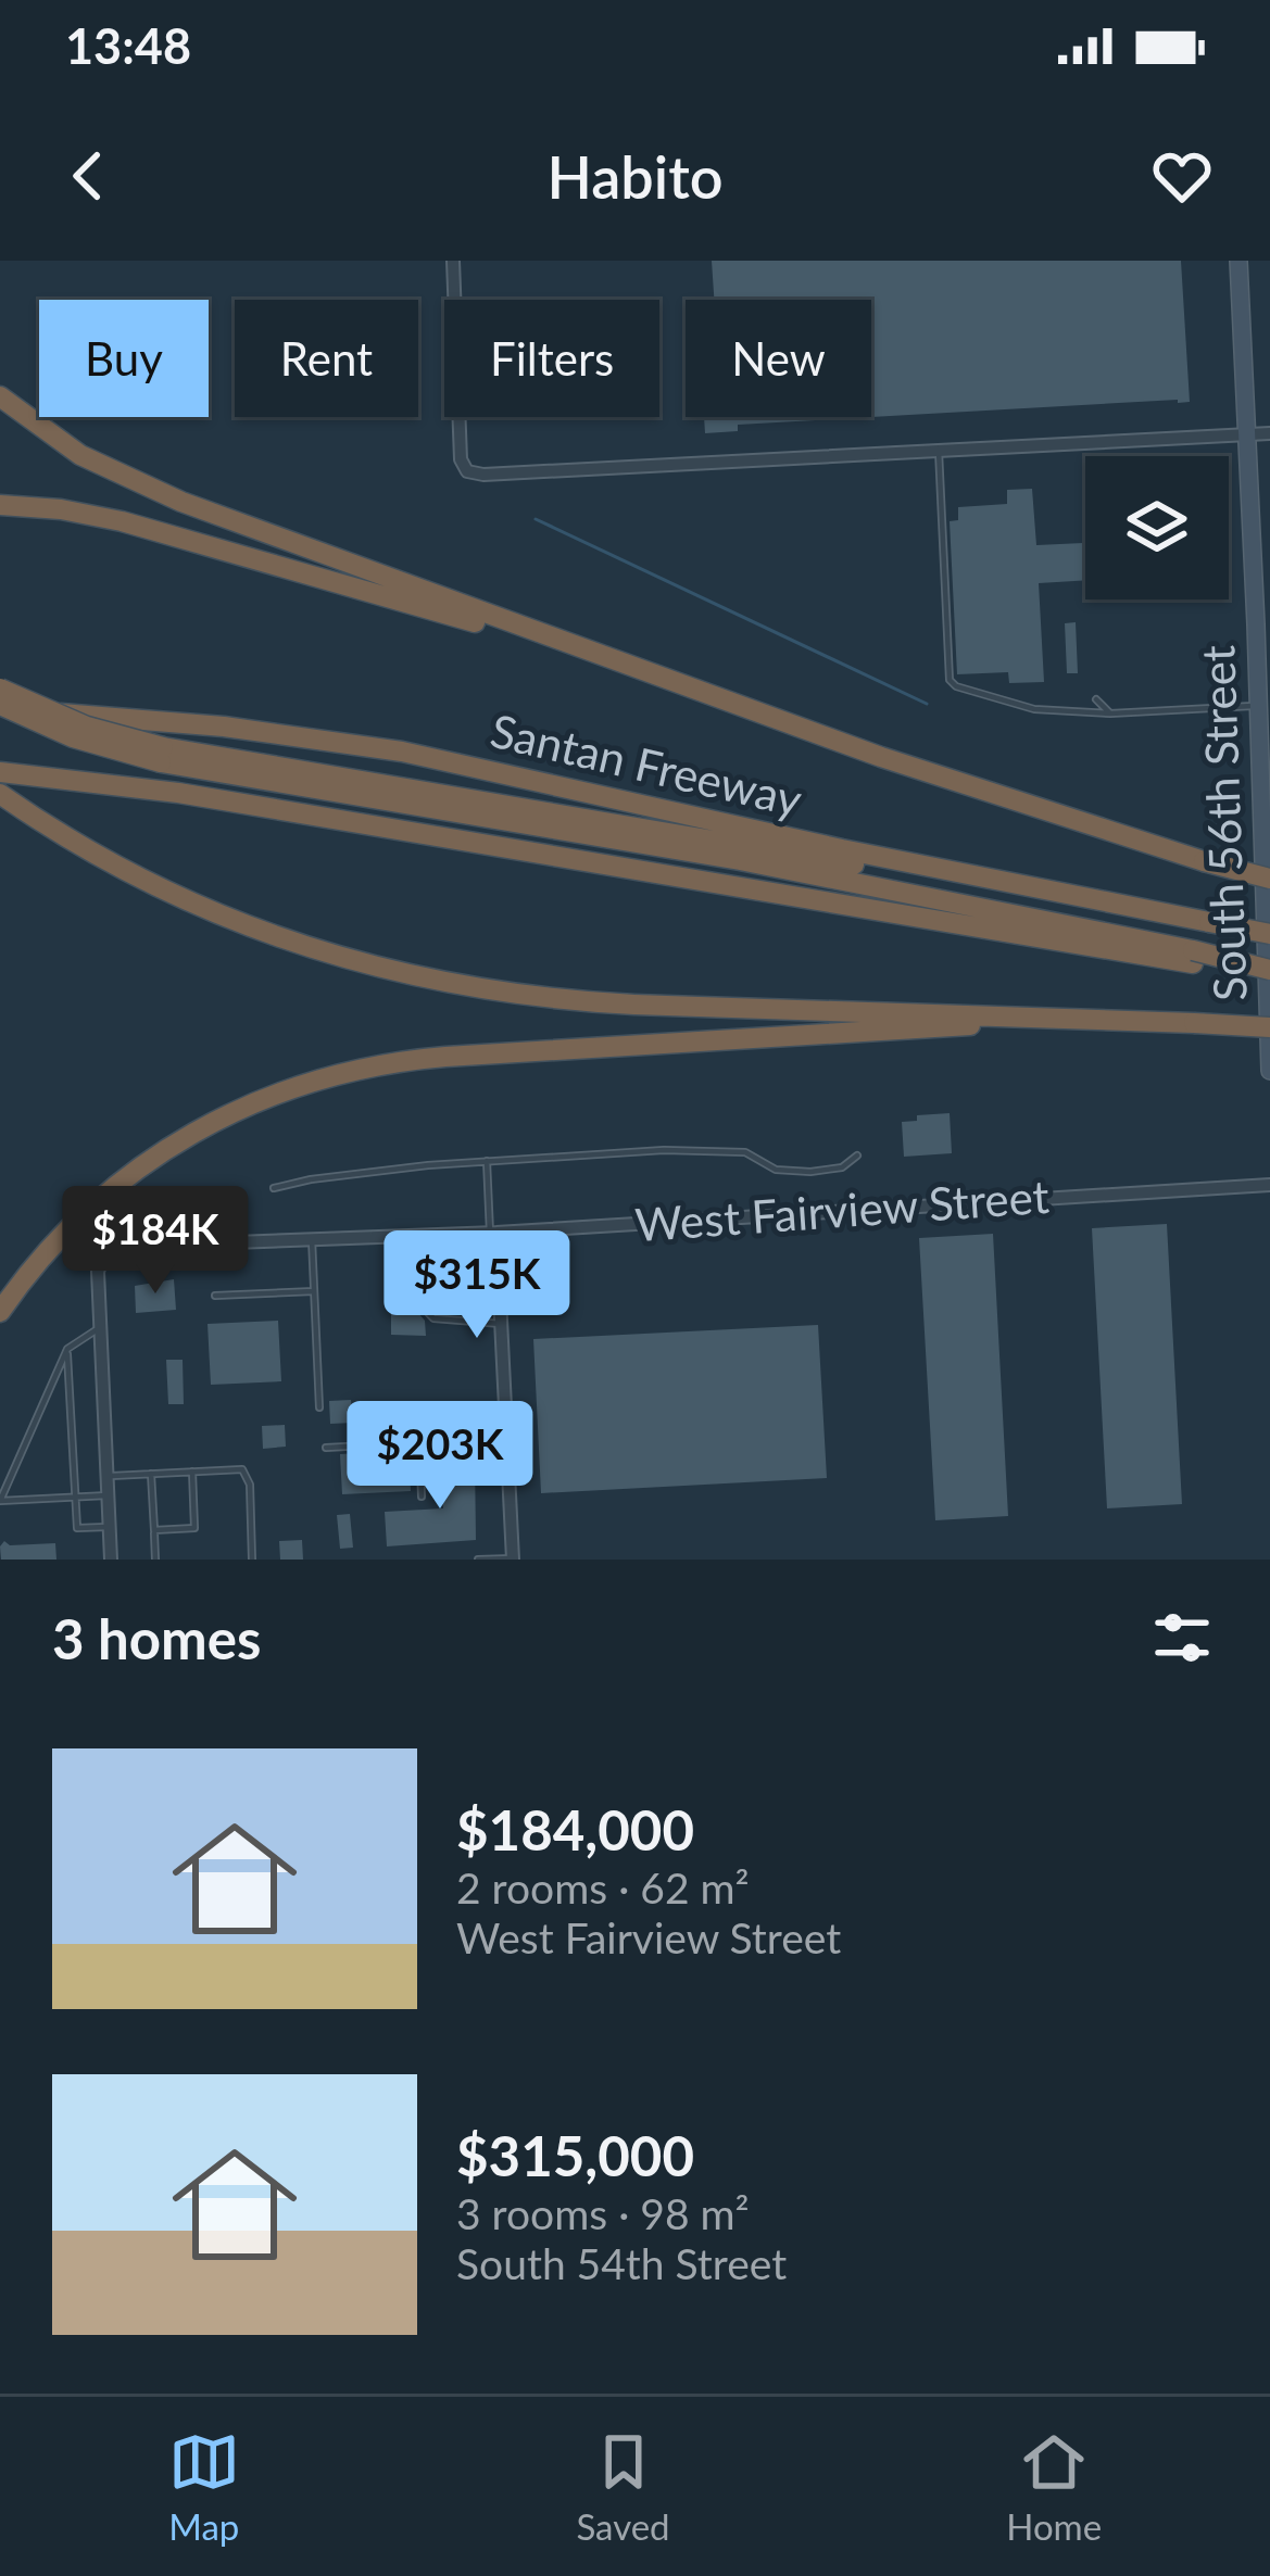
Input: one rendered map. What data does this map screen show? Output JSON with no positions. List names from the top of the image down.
{
  "streets": {
    "highway": ["Santan Freeway"],
    "main road": ["South 56th Street"],
    "street": ["West Fairview Street"]
  },
  "page": {
    "status": "13:48",
    "header": "Habito",
    "chip": [
      "Buy",
      "Rent",
      "Filters",
      "New"
    ],
    "price": ["$184K", "$315K", "$203K"],
    "heading": "3 homes",
    "list": [
      {
        "name": "$184,000",
        "note": "2 rooms · 62 m² · West Fairview Street"
      },
      {
        "name": "$315,000",
        "note": "3 rooms · 98 m² · South 54th Street"
      }
    ],
    "tabs": ["Map", "Saved", "Home"]
  }
}
